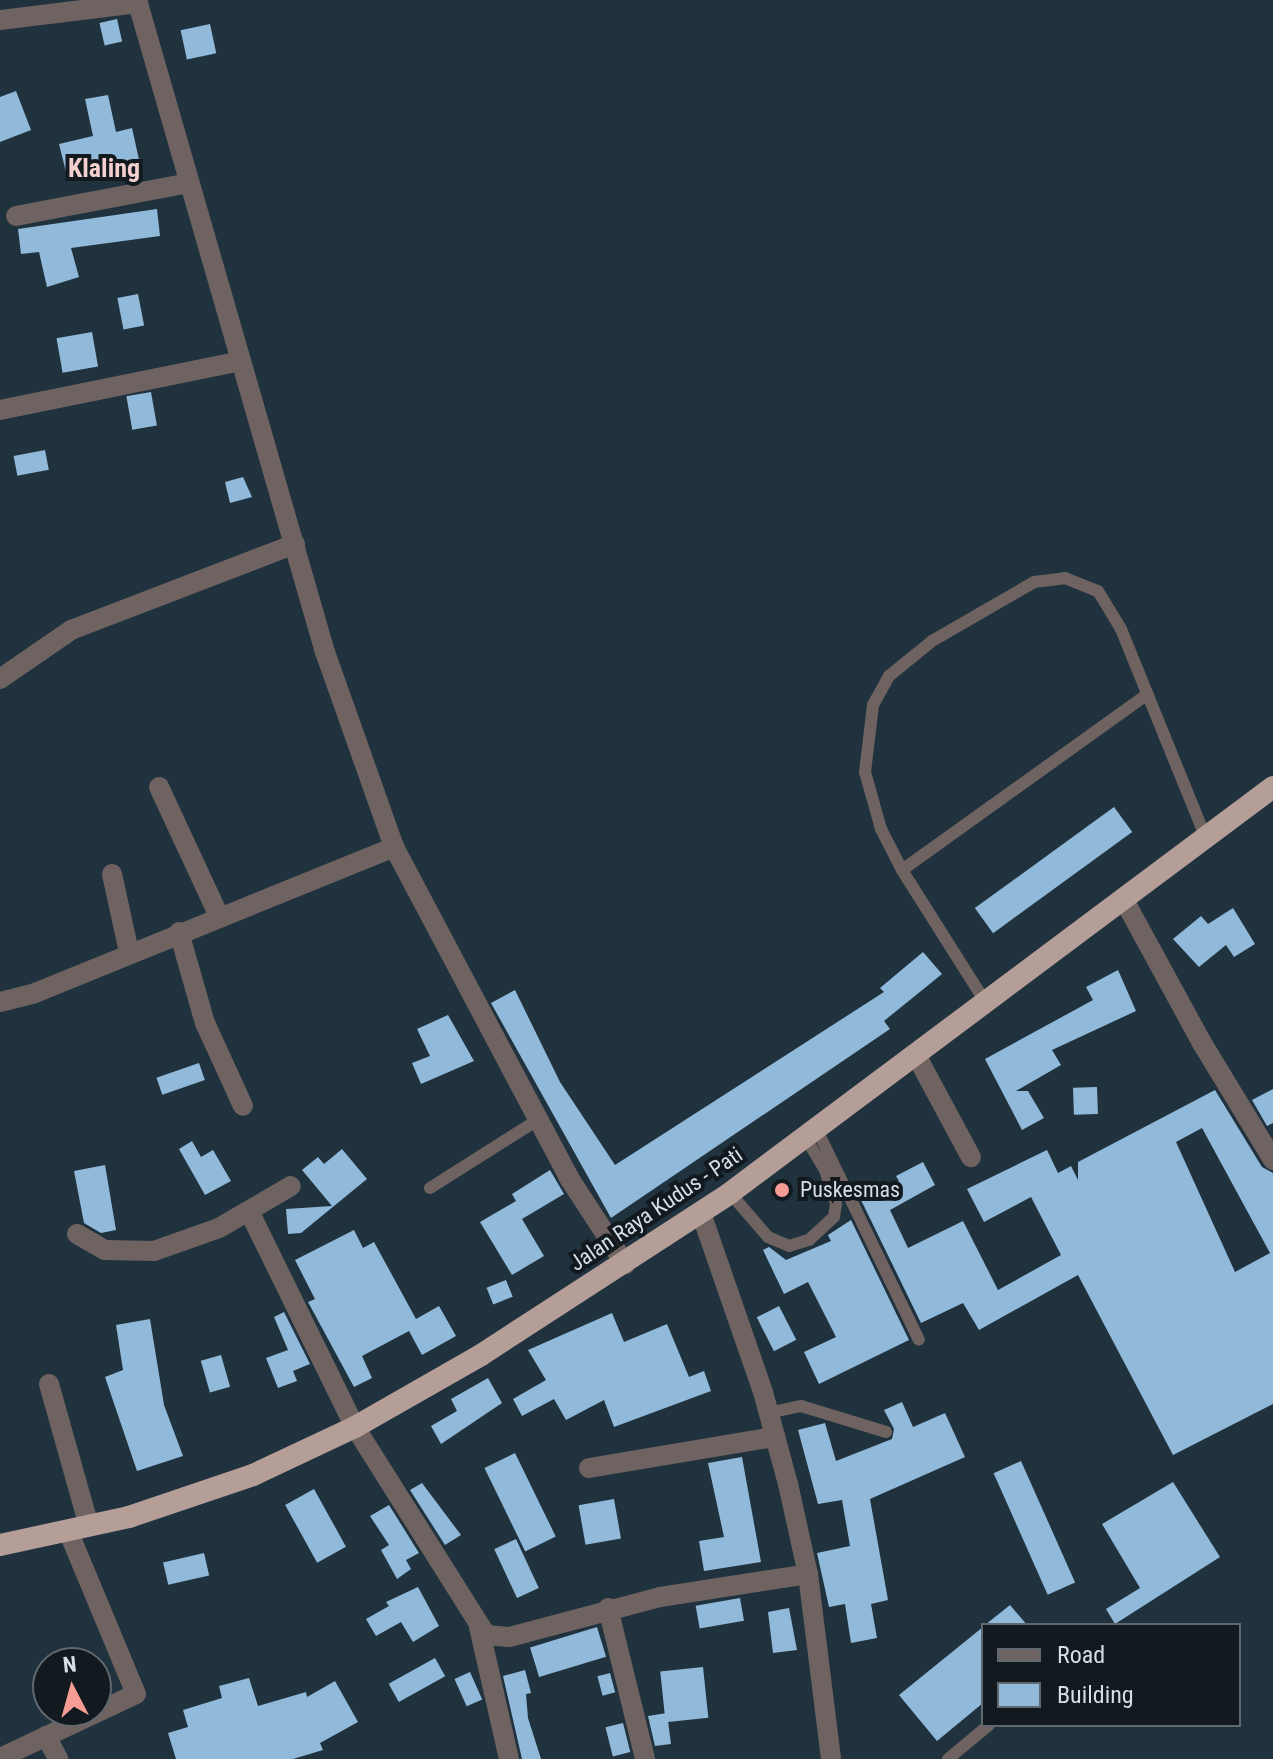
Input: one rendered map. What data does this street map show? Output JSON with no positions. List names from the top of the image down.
{
  "streets": {
    "highway": ["Jalan Raya Kudus - Pati"]
  },
  "districts": ["Klaling"],
  "places": ["Puskesmas"],
  "legend": ["Road", "Building"],
  "north": "top"
}
